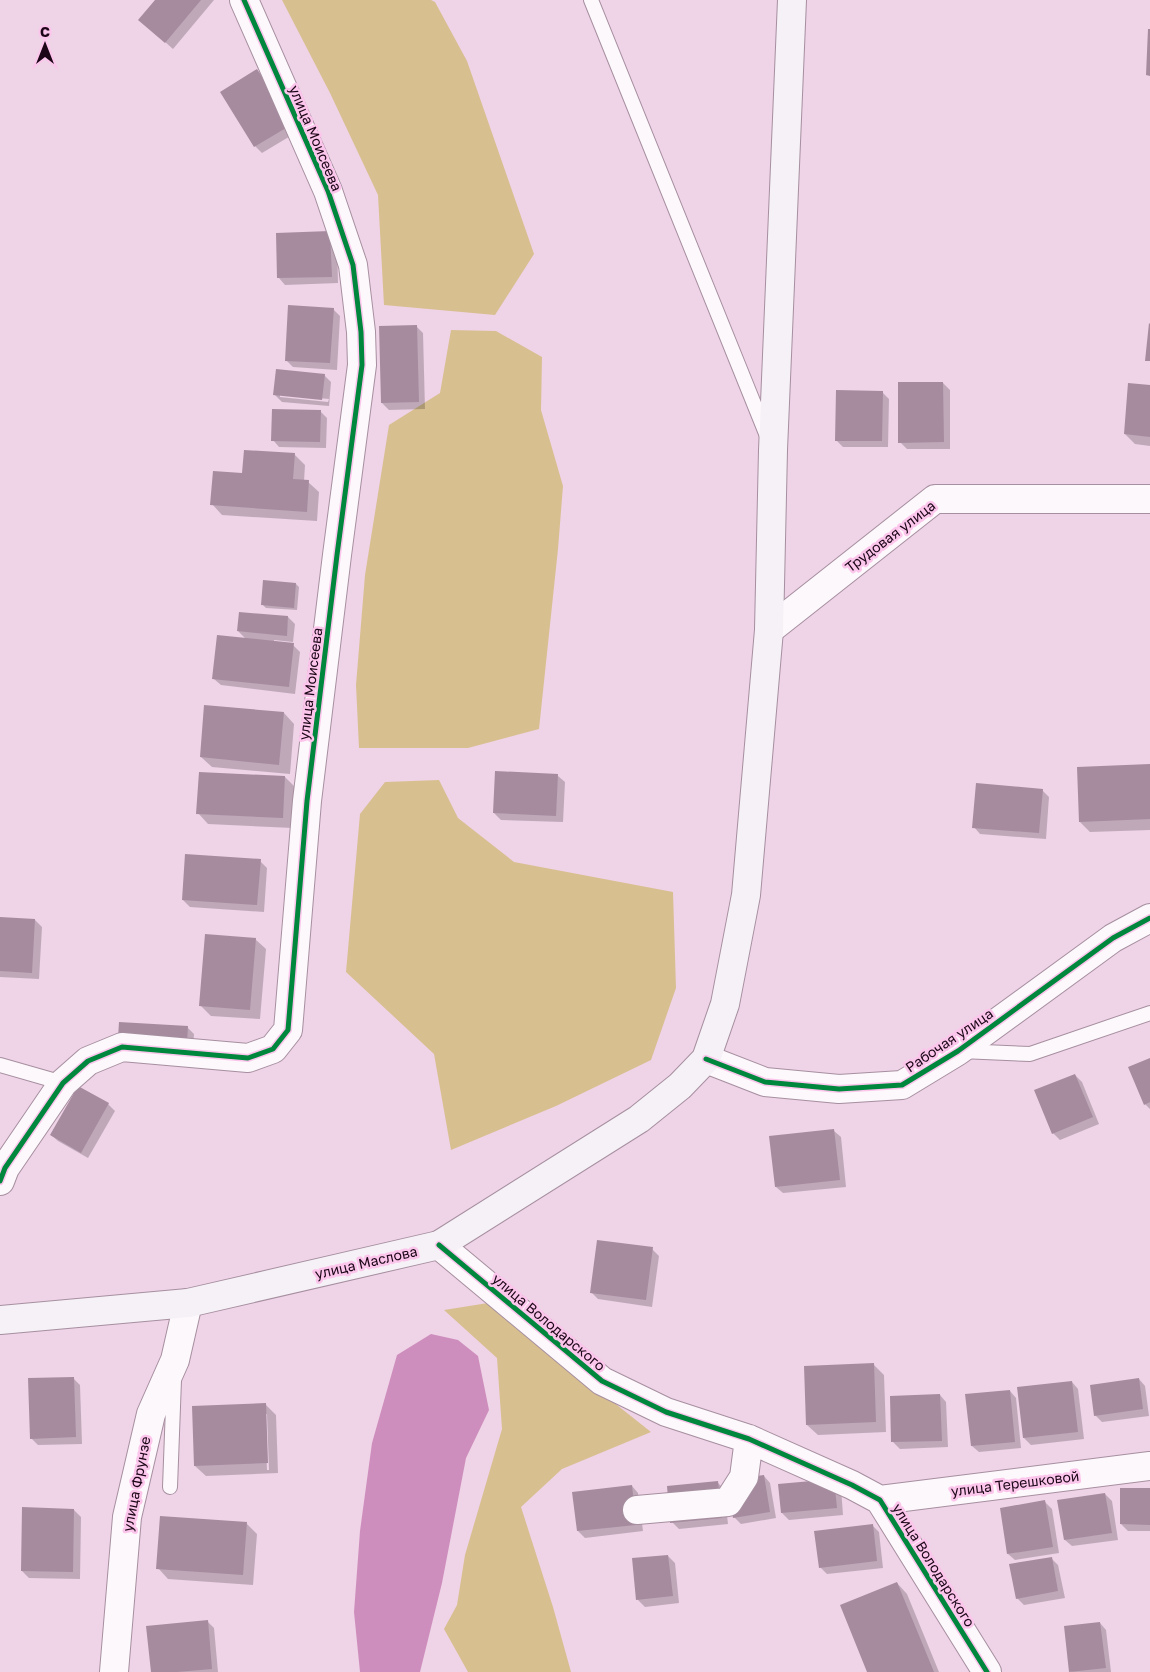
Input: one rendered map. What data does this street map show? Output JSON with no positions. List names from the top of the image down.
{
  "streets": {
    "main road": ["улица Маслова"],
    "street": [
      "улица Моисеева",
      "Трудовая улица",
      "Рабочая улица",
      "улица Володарского",
      "улица Терешковой",
      "улица Фрунзе"
    ]
  },
  "crossings": [
    ["Рабочая улица", "улица Маслова"],
    ["улица Маслова", "улица Володарского"],
    ["улица Маслова", "улица Фрунзе"],
    ["улица Володарского", "улица Терешковой"]
  ],
  "north": "top"
}
